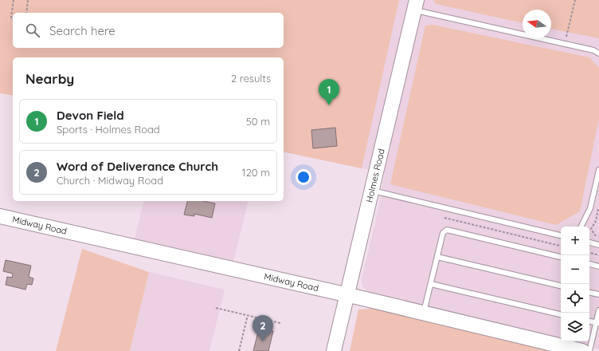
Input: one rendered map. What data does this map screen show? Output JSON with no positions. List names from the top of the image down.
{
  "streets": {
    "street": ["Holmes Road", "Midway Road"]
  },
  "crossings": [
    ["Holmes Road", "Midway Road"]
  ],
  "north": "left",
  "page": {
    "search": "Search here",
    "heading": ["Nearby", "2 results"],
    "pins": ["1", "2"],
    "list": [
      {
        "mark": "1",
        "name": "Devon Field",
        "note": "Sports · Holmes Road",
        "value": "50 m"
      },
      {
        "mark": "2",
        "name": "Word of Deliverance Church",
        "note": "Church · Midway Road",
        "value": "120 m"
      }
    ],
    "map_buttons": ["+", "−"]
  }
}
